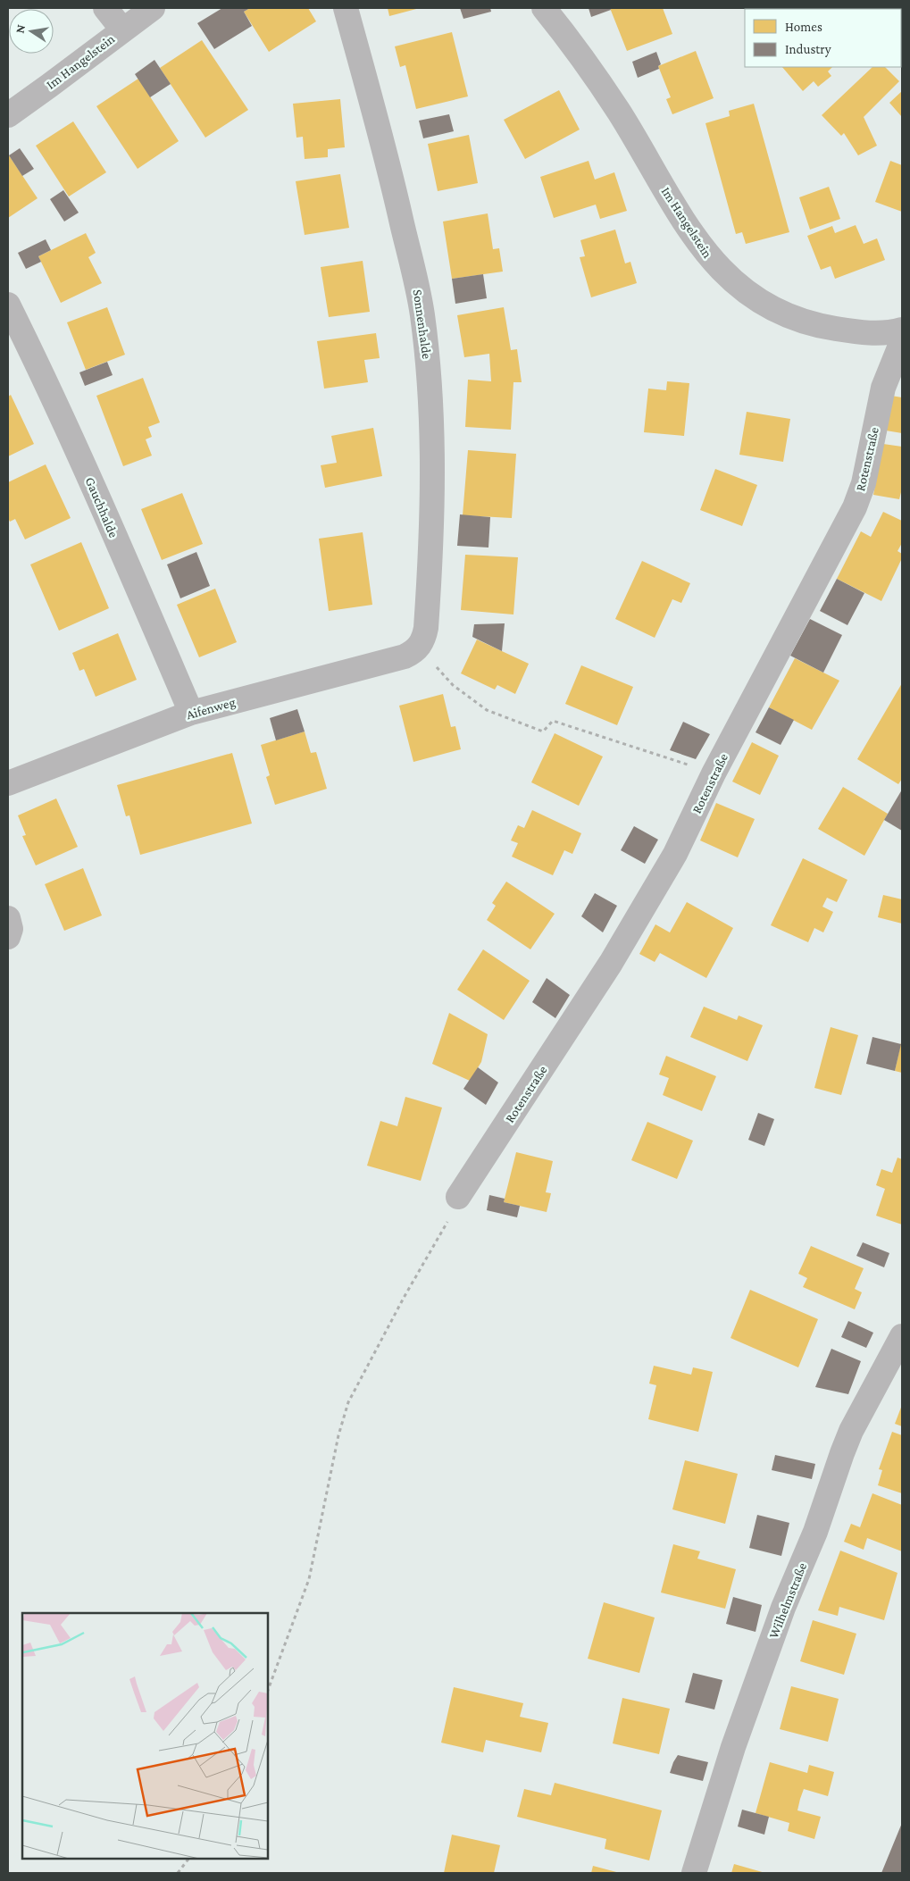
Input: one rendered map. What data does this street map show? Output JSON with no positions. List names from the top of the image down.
{
  "streets": {
    "street": [
      "Im Hangelstein",
      "Sonnenhalde",
      "Rotenstraße",
      "Gauchhalde",
      "Aifenweg",
      "Wilhelmstraße"
    ]
  },
  "crossings": [
    ["Sonnenhalde", "Aifenweg"],
    ["Gauchhalde", "Aifenweg"]
  ],
  "legend": ["Homes", "Industry"],
  "north": "left"
}
